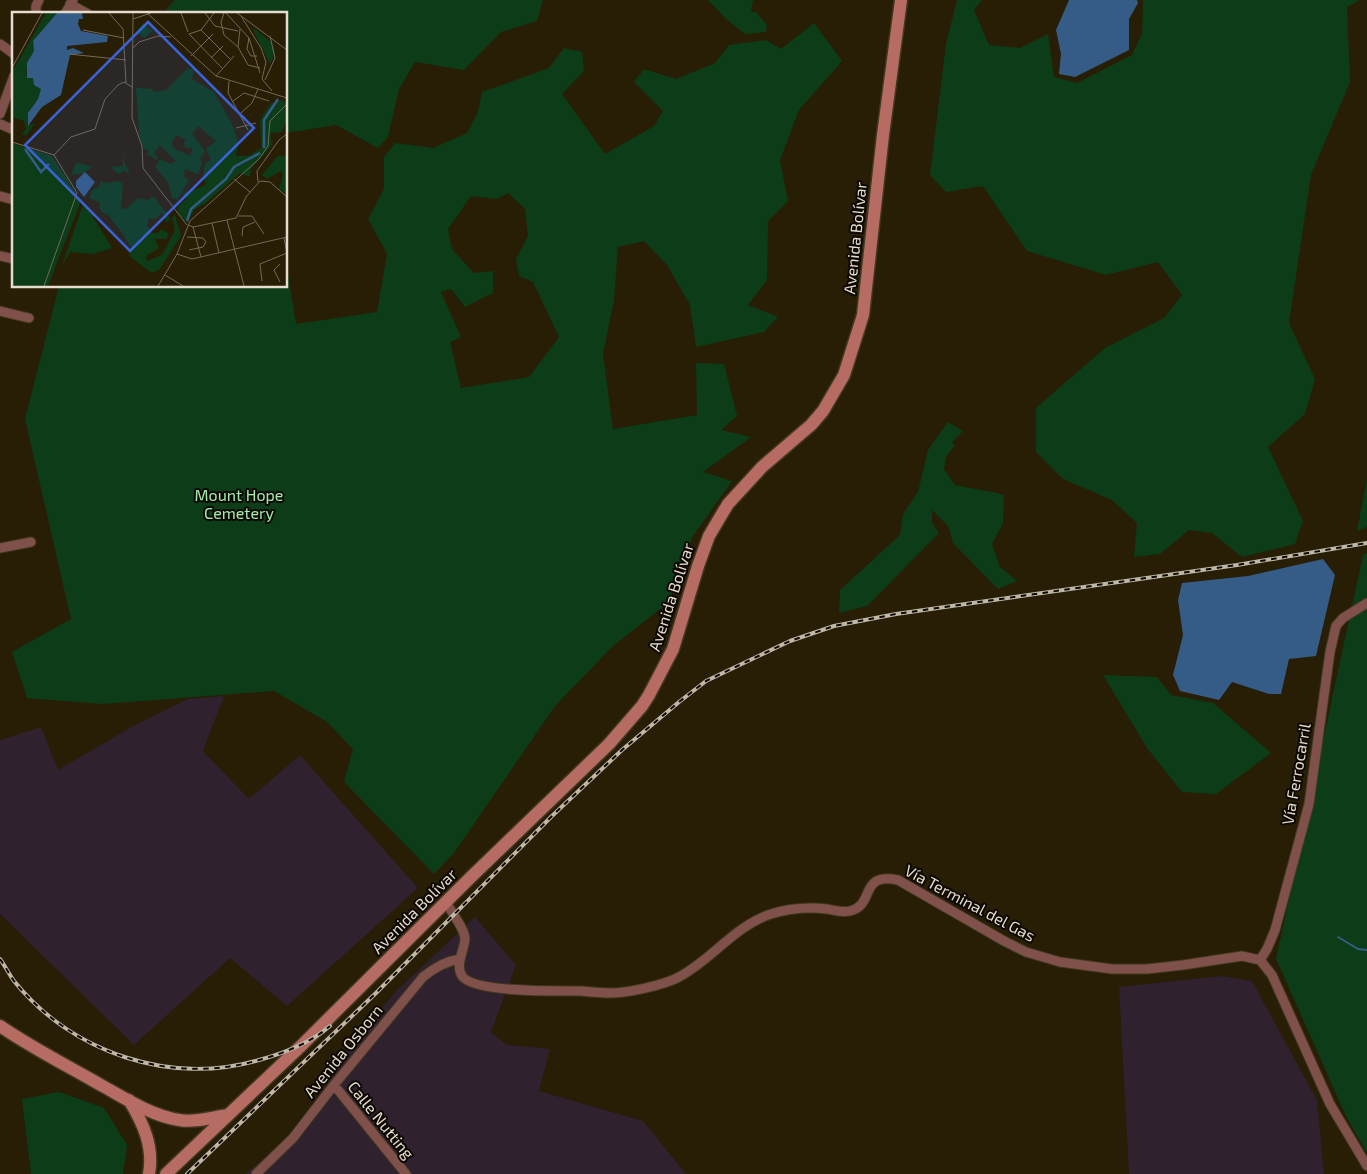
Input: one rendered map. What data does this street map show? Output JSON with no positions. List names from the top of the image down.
{
  "streets": {
    "main road": ["Avenida Bolívar"],
    "street": [
      "Vía Ferrocarril",
      "Vía Terminal del Gas",
      "Avenida Osborn",
      "Calle Nutting"
    ]
  },
  "crossings": [
    ["Vía Ferrocarril", "Vía Terminal del Gas"],
    ["Vía Terminal del Gas", "Avenida Osborn"],
    ["Avenida Osborn", "Calle Nutting"]
  ],
  "parks": ["Mount Hope Cemetery"]
}
